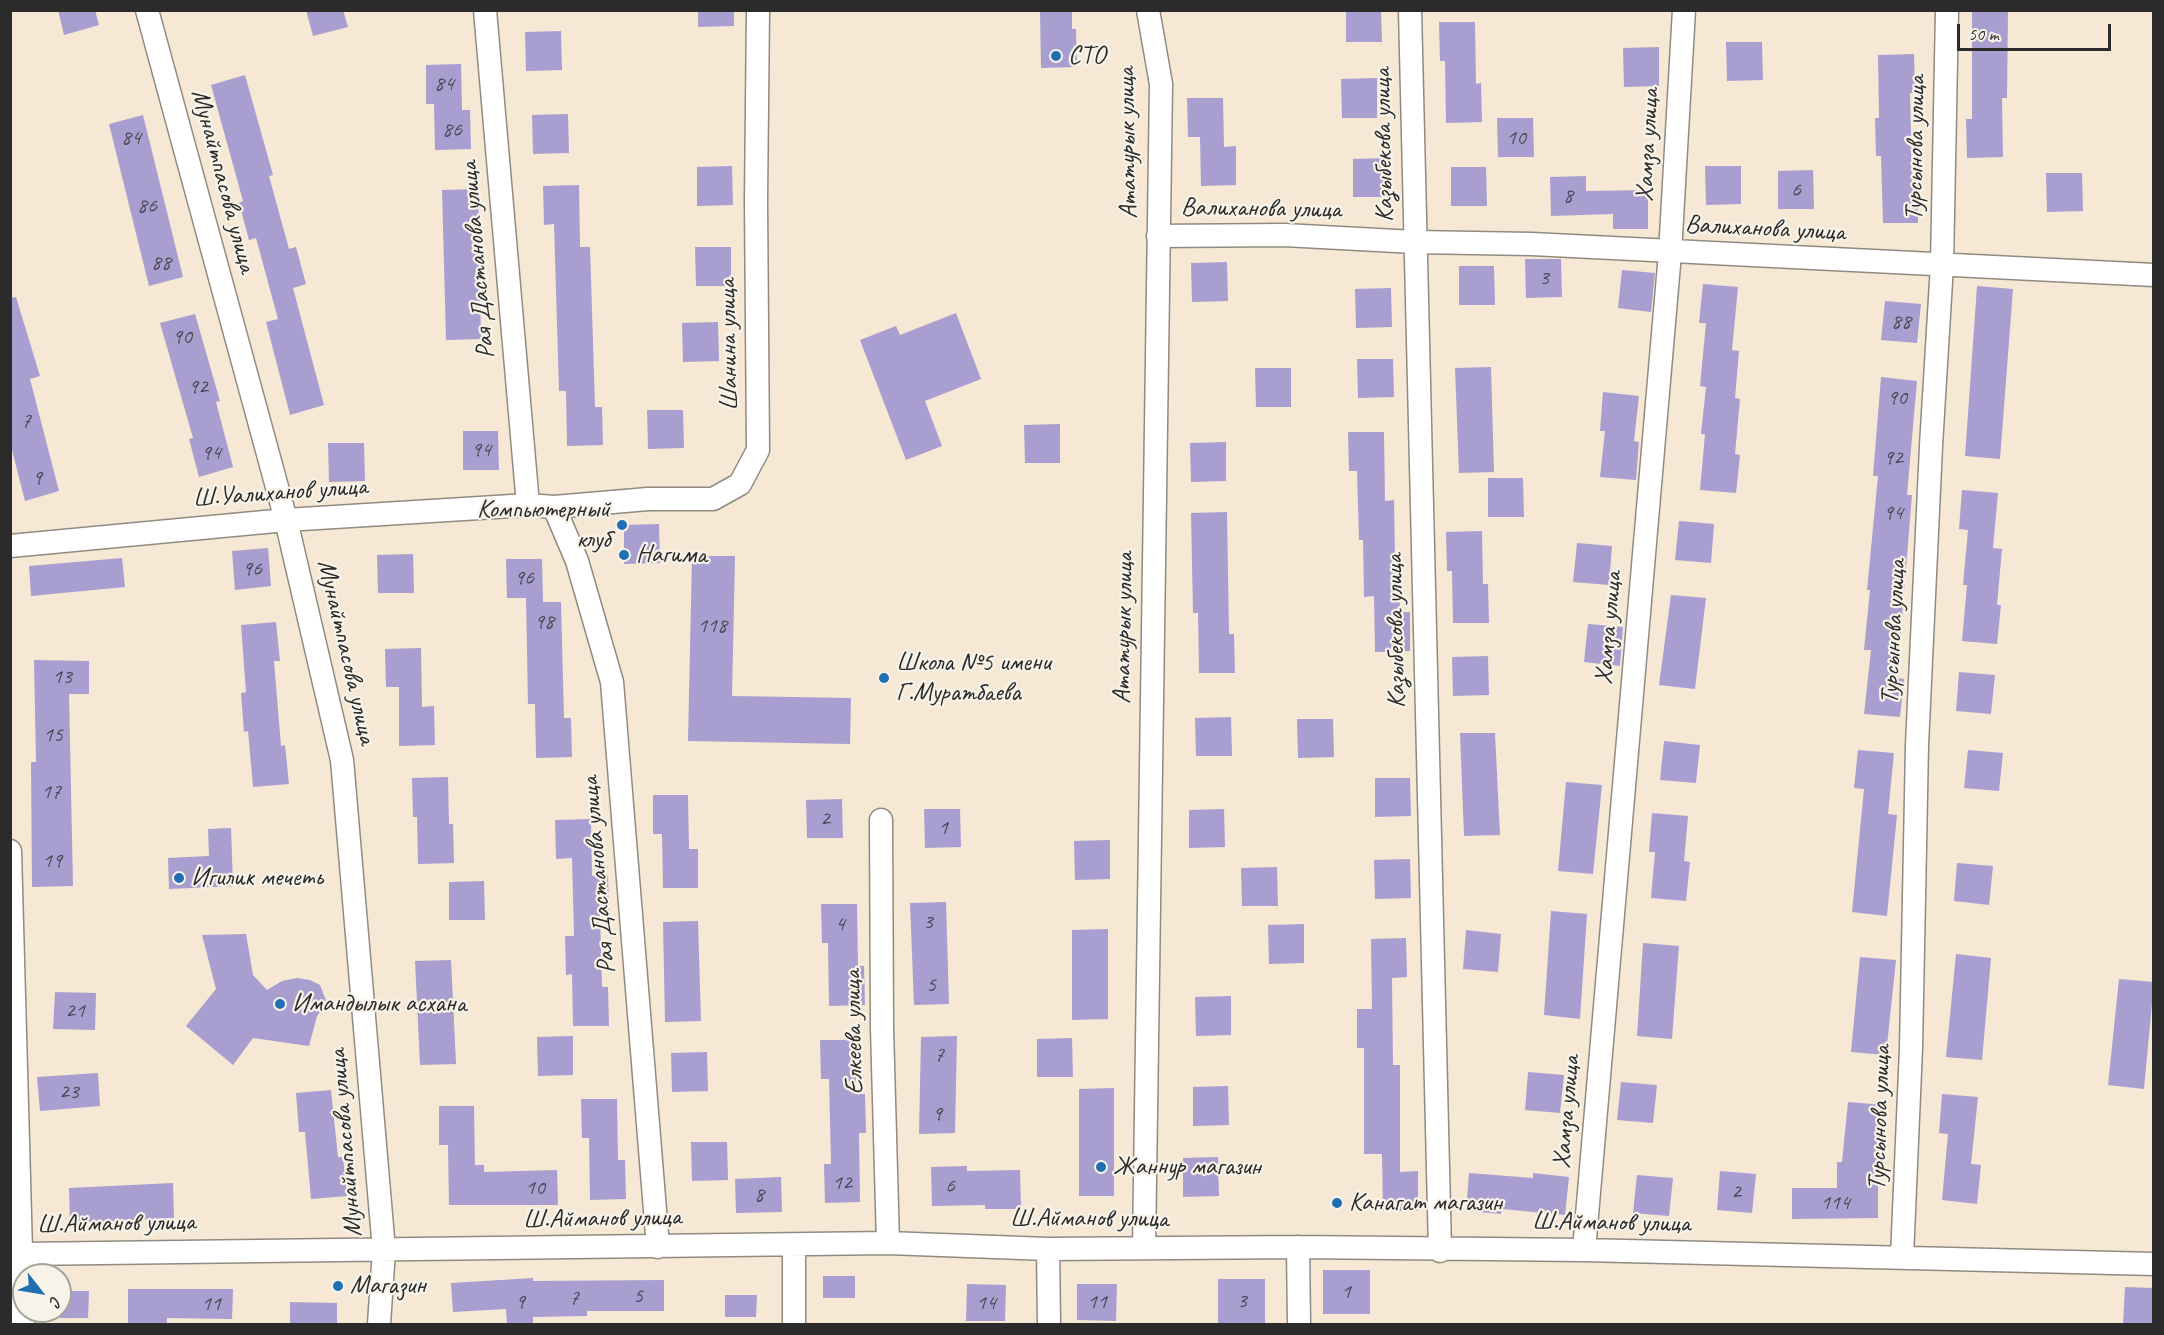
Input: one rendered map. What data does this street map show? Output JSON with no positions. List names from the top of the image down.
{
  "streets": {
    "street": [
      "Ататурык улица",
      "Казыбекова улица",
      "Хамза улица",
      "Турсынова улица",
      "Мунайтпасова улица",
      "Валиханова улица",
      "Рая Дастанова улица",
      "Шанина улица",
      "Ш.Уалиханов улица",
      "Елкеева улица",
      "Ш.Айманов улица"
    ]
  },
  "crossings": [
    ["Ататурык улица", "Валиханова улица"],
    ["Ататурык улица", "Ш.Айманов улица"],
    ["Казыбекова улица", "Валиханова улица"],
    ["Казыбекова улица", "Ш.Айманов улица"],
    ["Хамза улица", "Валиханова улица"],
    ["Хамза улица", "Ш.Айманов улица"],
    ["Турсынова улица", "Валиханова улица"],
    ["Турсынова улица", "Ш.Айманов улица"],
    ["Мунайтпасова улица", "Ш.Уалиханов улица"],
    ["Мунайтпасова улица", "Ш.Айманов улица"],
    ["Рая Дастанова улица", "Шанина улица"],
    ["Рая Дастанова улица", "Ш.Уалиханов улица"],
    ["Рая Дастанова улица", "Ш.Айманов улица"],
    ["Шанина улица", "Ш.Уалиханов улица"],
    ["Елкеева улица", "Ш.Айманов улица"]
  ],
  "places": [
    "СТО",
    "Компьютерный клуб",
    "Нагима",
    "Школа №5 имени Г.Муратбаева",
    "Игилик мечеть",
    "Имандылык асхана",
    "Жаннур магазин",
    "Канагат магазин",
    "Магазин"
  ],
  "house_numbers": [
    "84",
    "86",
    "84",
    "10",
    "6",
    "8",
    "86",
    "88",
    "3",
    "88",
    "90",
    "92",
    "90",
    "7",
    "94",
    "94",
    "92",
    "9",
    "94",
    "96",
    "96",
    "98",
    "118",
    "13",
    "15",
    "17",
    "2",
    "1",
    "19",
    "3",
    "4",
    "5",
    "21",
    "7",
    "23",
    "9",
    "12",
    "6",
    "10",
    "2",
    "8",
    "114",
    "1",
    "5",
    "7",
    "3",
    "9",
    "11",
    "14",
    "11"
  ],
  "scale_bar": "50 m",
  "north": "bottom right"
}
